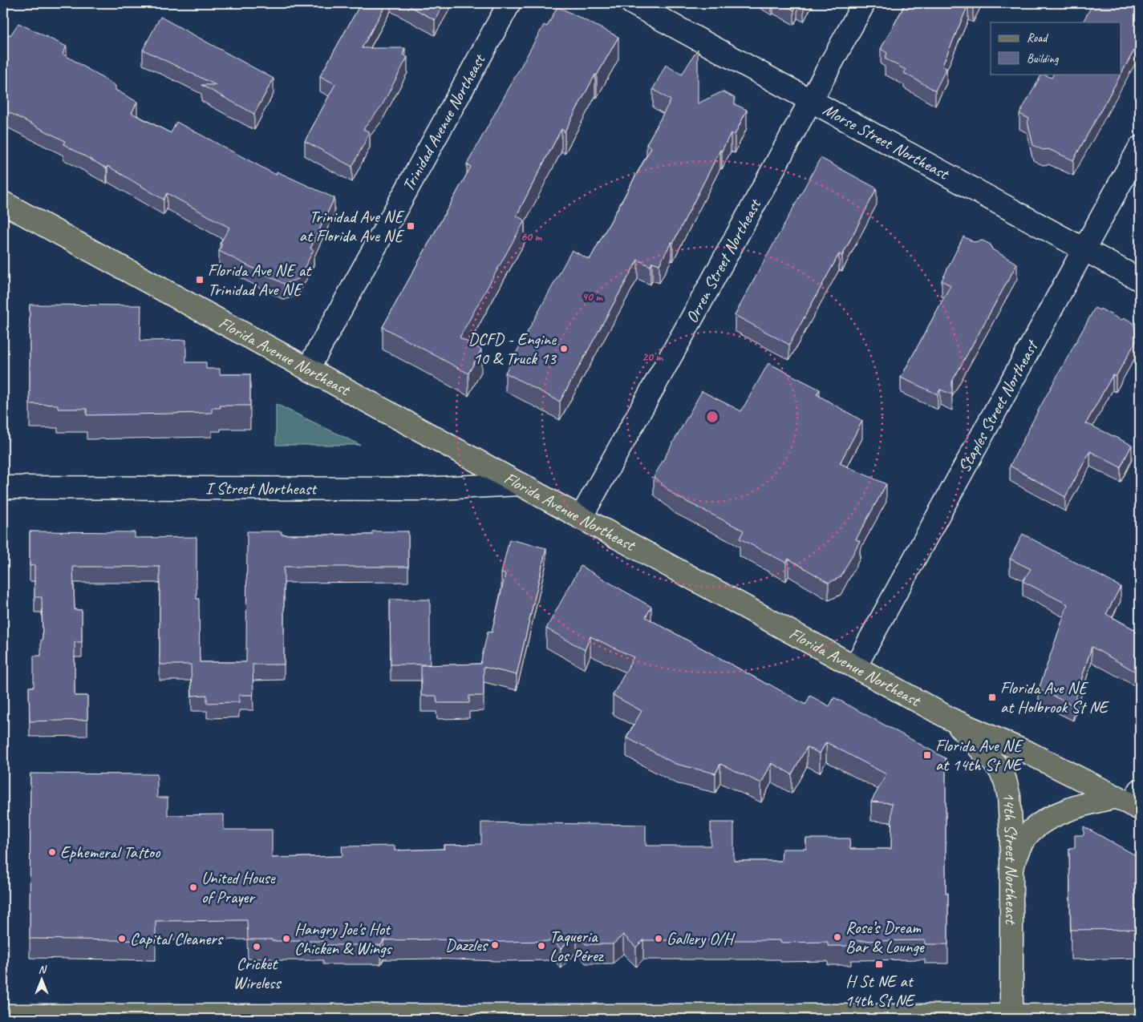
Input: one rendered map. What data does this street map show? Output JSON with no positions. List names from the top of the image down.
{
  "streets": {
    "main road": ["Florida Avenue Northeast", "14th Street Northeast"],
    "street": [
      "Trinidad Avenue Northeast",
      "Morse Street Northeast",
      "Orren Street Northeast",
      "Staples Street Northeast",
      "I Street Northeast"
    ]
  },
  "crossings": [
    ["Trinidad Avenue Northeast", "Florida Avenue Northeast"],
    ["Morse Street Northeast", "Orren Street Northeast"],
    ["Morse Street Northeast", "Staples Street Northeast"],
    ["Orren Street Northeast", "Florida Avenue Northeast"],
    ["Florida Avenue Northeast", "Staples Street Northeast"],
    ["Florida Avenue Northeast", "I Street Northeast"],
    ["Florida Avenue Northeast", "14th Street Northeast"]
  ],
  "places": {
    "transit": [
      "Trinidad Ave NE at Florida Ave NE",
      "Florida Ave NE at Trinidad Ave NE",
      "Florida Ave NE at Holbrook St NE",
      "Florida Ave NE at 14th St NE",
      "H St NE at 14th St NE"
    ],
    "other": [
      "DCFD - Engine 10 & Truck 13",
      "Ephemeral Tattoo",
      "United House of Prayer",
      "Rose’s Dream Bar & Lounge",
      "Capital Cleaners",
      "Hangry Joe's Hot Chicken & Wings",
      "Gallery O/H",
      "Dazzles",
      "Taqueria Los Pérez",
      "Cricket Wireless"
    ]
  },
  "legend": ["Road", "Building"],
  "north": "top",
  "rings": ["60 m", "40 m", "20 m"]
}
